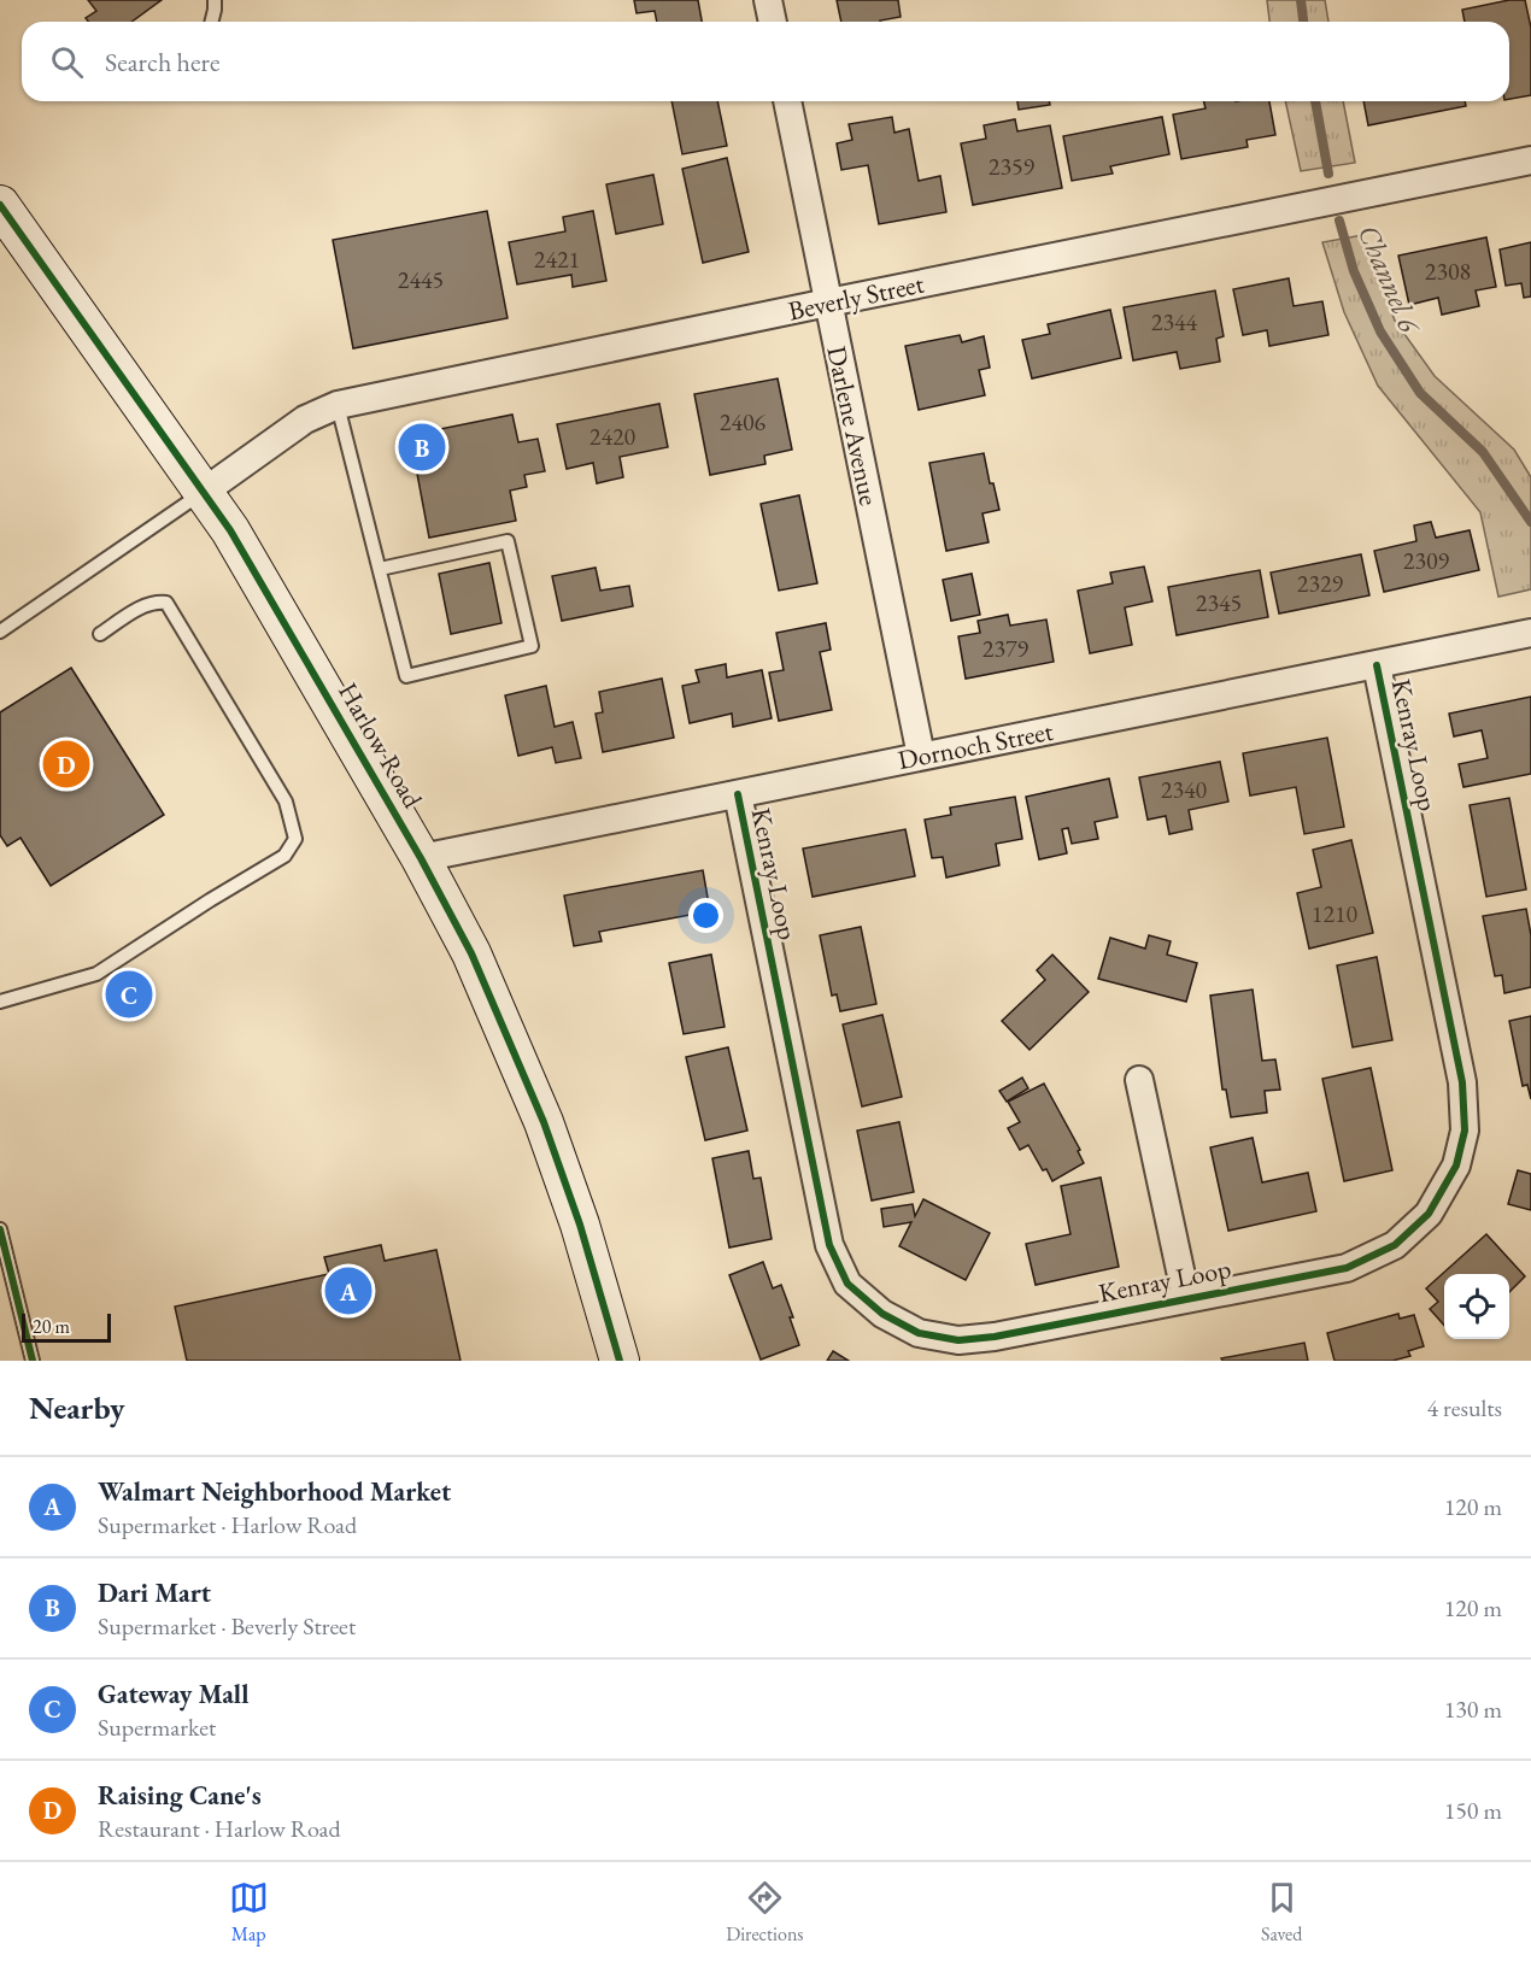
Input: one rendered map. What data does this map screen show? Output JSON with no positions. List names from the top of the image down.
{
  "streets": {
    "main road": ["Harlow Road"],
    "street": [
      "Beverly Street",
      "Darlene Avenue",
      "Dornoch Street",
      "Kenray Loop"
    ]
  },
  "crossings": [
    ["Beverly Street", "Darlene Avenue"],
    ["Beverly Street", "Harlow Road"],
    ["Darlene Avenue", "Dornoch Street"],
    ["Harlow Road", "Dornoch Street"],
    ["Dornoch Street", "Kenray Loop"]
  ],
  "water": ["Channel 6"],
  "house_numbers": [
    "2359",
    "2421",
    "2308",
    "2445",
    "2344",
    "2406",
    "2420",
    "2309",
    "2329",
    "2345",
    "2379",
    "2340",
    "1210"
  ],
  "scale_bar": "20 m",
  "page": {
    "search": "Search here",
    "pins": [
      "B",
      "D",
      "C",
      "A"
    ],
    "scale": "20 m",
    "heading": ["Nearby", "4 results"],
    "list": [
      {
        "mark": "A",
        "name": "Walmart Neighborhood Market",
        "note": "Supermarket · Harlow Road",
        "value": "120 m"
      },
      {
        "mark": "B",
        "name": "Dari Mart",
        "note": "Supermarket · Beverly Street",
        "value": "120 m"
      },
      {
        "mark": "C",
        "name": "Gateway Mall",
        "note": "Supermarket",
        "value": "130 m"
      },
      {
        "mark": "D",
        "name": "Raising Cane's",
        "note": "Restaurant · Harlow Road",
        "value": "150 m"
      }
    ],
    "nav": ["Map", "Directions", "Saved"]
  }
}
